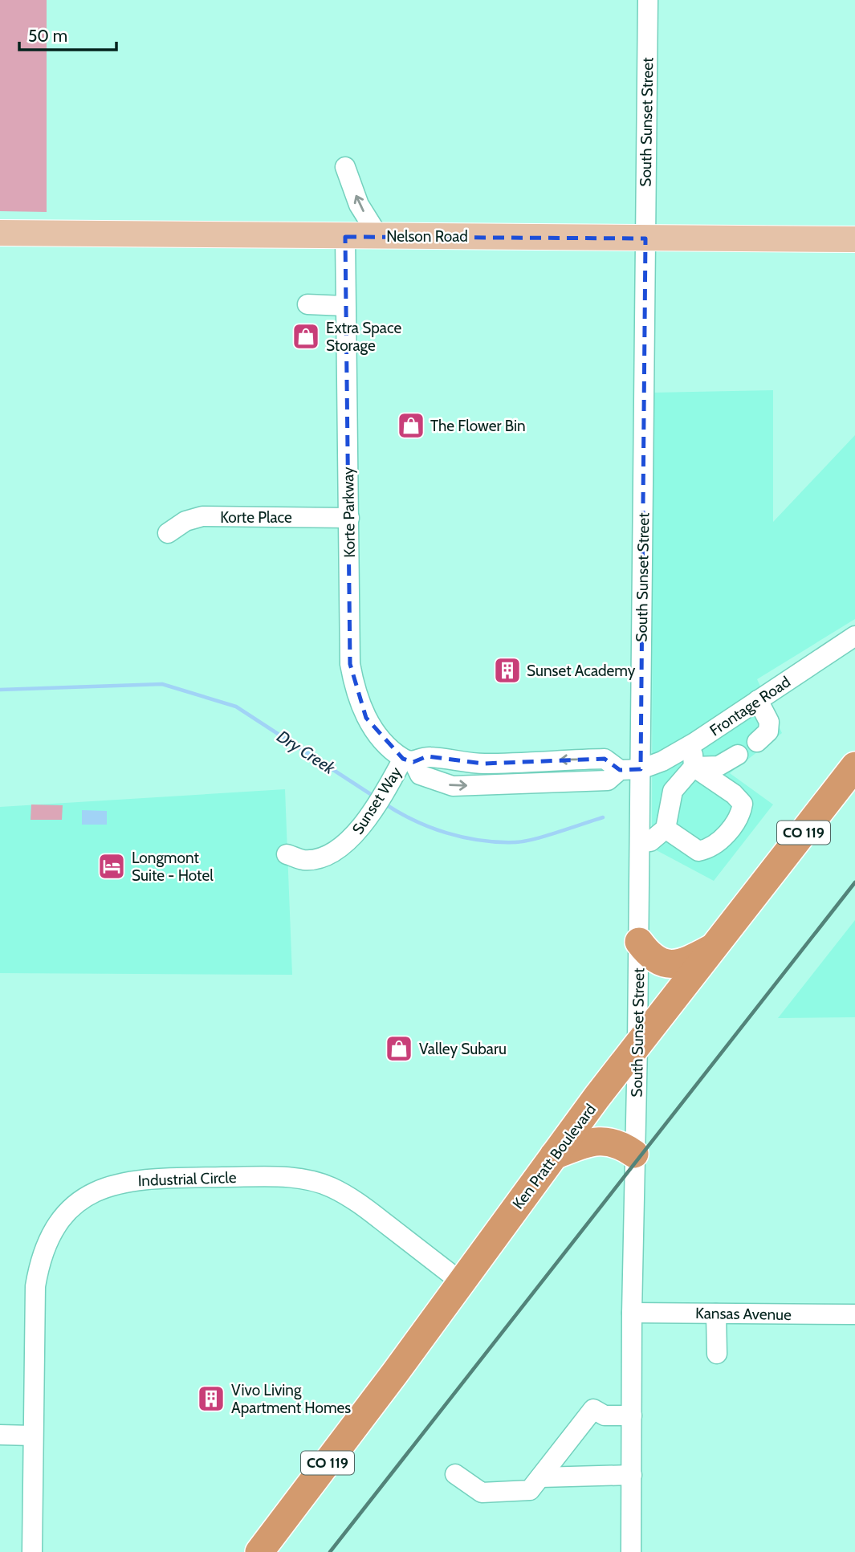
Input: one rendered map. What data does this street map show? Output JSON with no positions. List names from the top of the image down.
{
  "streets": {
    "highway": ["CO 119", "Ken Pratt Boulevard"],
    "main road": ["Nelson Road"],
    "street": [
      "South Sunset Street",
      "Korte Parkway",
      "Korte Place",
      "Frontage Road",
      "Sunset Way",
      "Industrial Circle",
      "Kansas Avenue"
    ]
  },
  "crossings": [
    ["South Sunset Street", "Nelson Road"],
    ["South Sunset Street", "Frontage Road"],
    ["South Sunset Street", "Ken Pratt Boulevard"],
    ["South Sunset Street", "Kansas Avenue"],
    ["Nelson Road", "Korte Parkway"],
    ["Korte Parkway", "Korte Place"],
    ["Korte Parkway", "Sunset Way"],
    ["Ken Pratt Boulevard", "Industrial Circle"]
  ],
  "water": ["Dry Creek"],
  "places": {
    "shop": ["Extra Space Storage", "The Flower Bin", "Valley Subaru"],
    "building": ["Sunset Academy", "Vivo Living Apartment Homes"],
    "hotel": ["Longmont Suite - Hotel"]
  },
  "scale_bar": "50 m"
}
